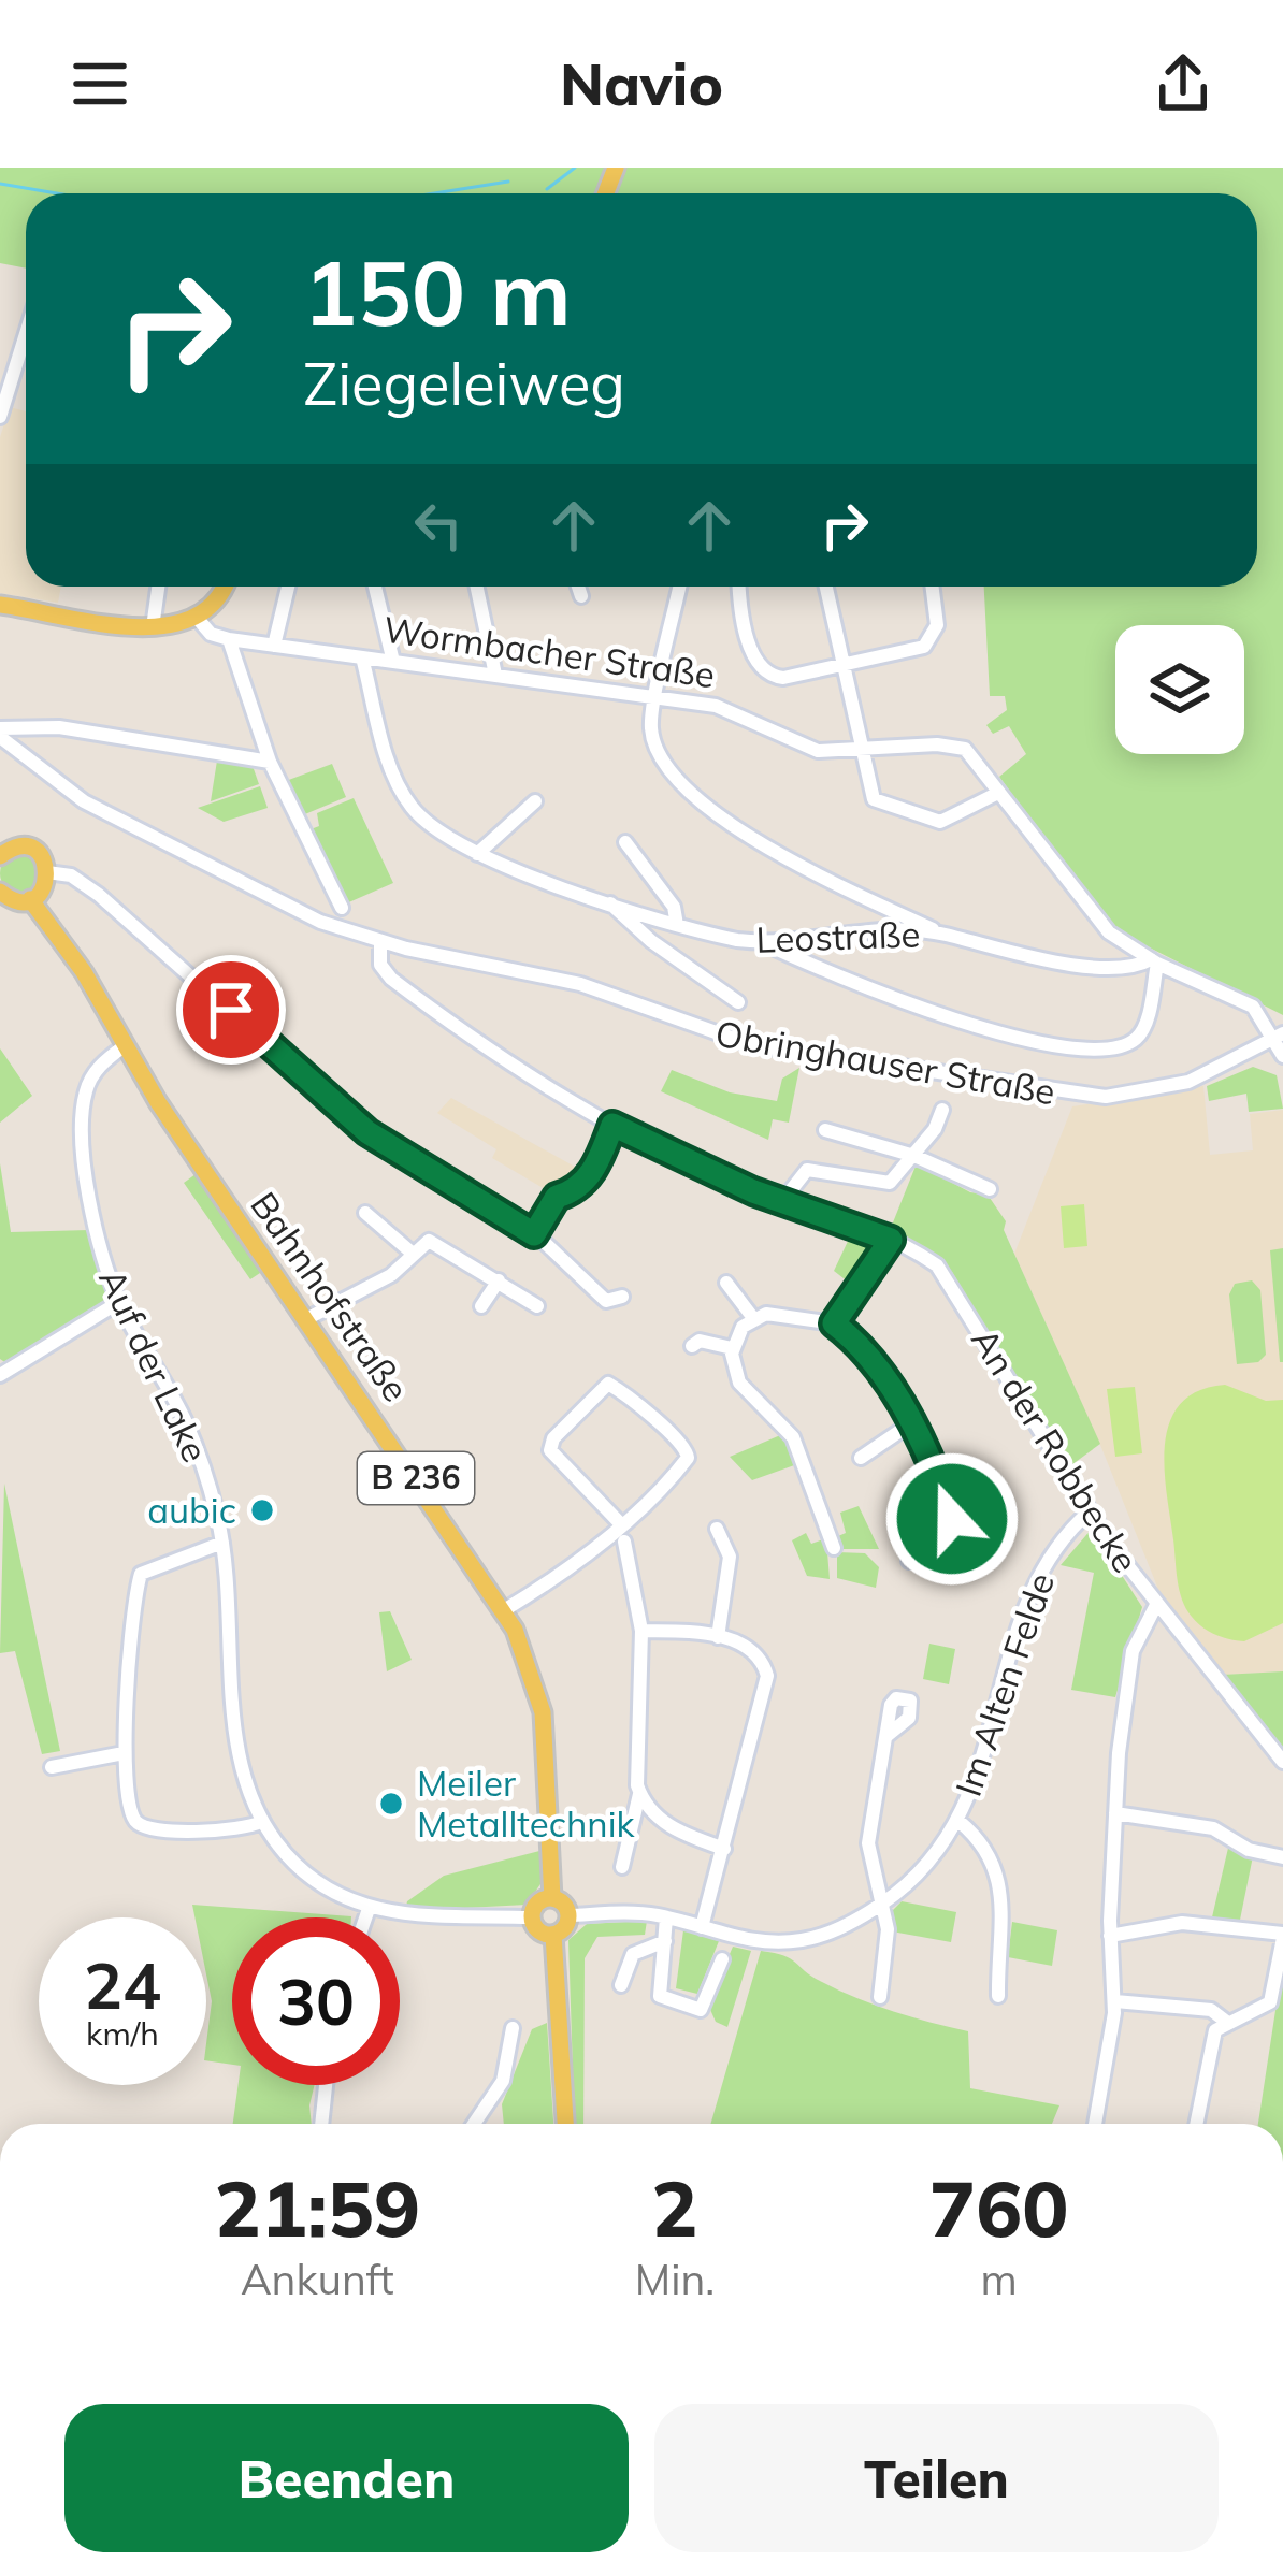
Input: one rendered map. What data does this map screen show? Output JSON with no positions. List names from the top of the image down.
{
  "streets": {
    "main road": ["Bahnhofstraße", "B 236"],
    "street": [
      "Wormbacher Straße",
      "Leostraße",
      "Obringhauser Straße",
      "Auf der Lake",
      "An der Robbecke",
      "Im Alten Felde"
    ]
  },
  "crossings": [
    ["Wormbacher Straße", "Leostraße"],
    ["Wormbacher Straße", "Obringhauser Straße"],
    ["Obringhauser Straße", "An der Robbecke"],
    ["Bahnhofstraße", "Auf der Lake"],
    ["Bahnhofstraße", "Im Alten Felde"],
    ["Auf der Lake", "Im Alten Felde"],
    ["An der Robbecke", "Im Alten Felde"]
  ],
  "places": ["aubic", "Meiler Metalltechnik"],
  "page": {
    "header": "Navio",
    "turn": ["150 m", "Ziegeleiweg"],
    "speed": "24 km/h",
    "limit": "30",
    "eta": [
      "21:59",
      "Ankunft",
      "2",
      "Min.",
      "760",
      "m"
    ],
    "buttons": ["Beenden", "Teilen"]
  }
}
